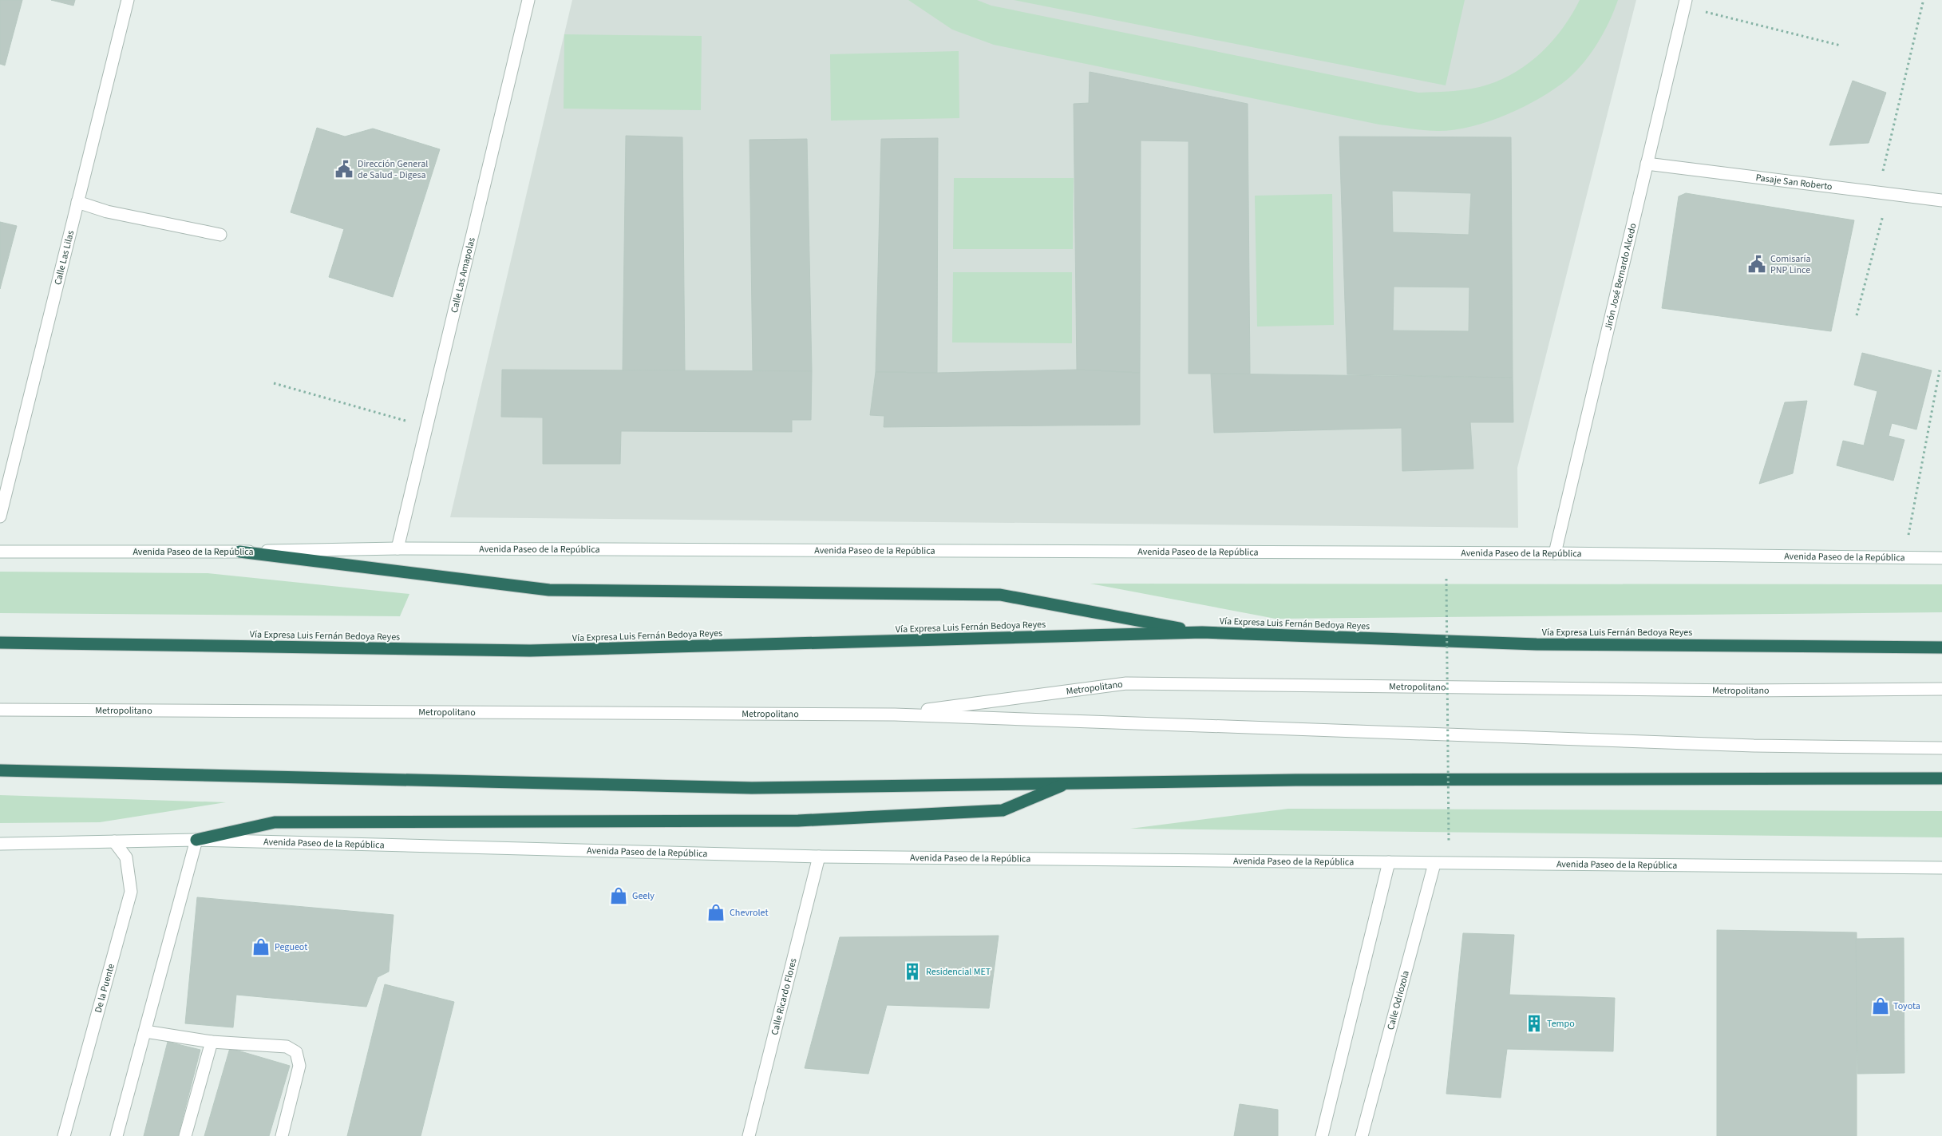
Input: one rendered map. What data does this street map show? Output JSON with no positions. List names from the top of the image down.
{
  "streets": {
    "highway": ["Vía Expresa Luis Fernán Bedoya Reyes"],
    "main road": [
      "Pasaje San Roberto",
      "Calle Las Lilas",
      "Calle Las Amapolas",
      "Jirón José Bernardo Alcedo",
      "Avenida Paseo de la República",
      "Metropolitano",
      "De la Puente",
      "Calle Ricardo Flores",
      "Calle Odriozola"
    ]
  },
  "crossings": [
    ["Pasaje San Roberto", "Jirón José Bernardo Alcedo"],
    ["Calle Las Amapolas", "Avenida Paseo de la República"],
    ["Jirón José Bernardo Alcedo", "Avenida Paseo de la República"],
    ["Avenida Paseo de la República", "De la Puente"],
    ["Avenida Paseo de la República", "Calle Ricardo Flores"],
    ["Avenida Paseo de la República", "Calle Odriozola"]
  ],
  "places": {
    "public building": ["Dirección General de Salud - Digesa", "Comisaría PNP Lince"],
    "shop": [
      "Geely",
      "Chevrolet",
      "Pegueot",
      "Toyota"
    ],
    "building": ["Residencial MET", "Tempo"]
  }
}
